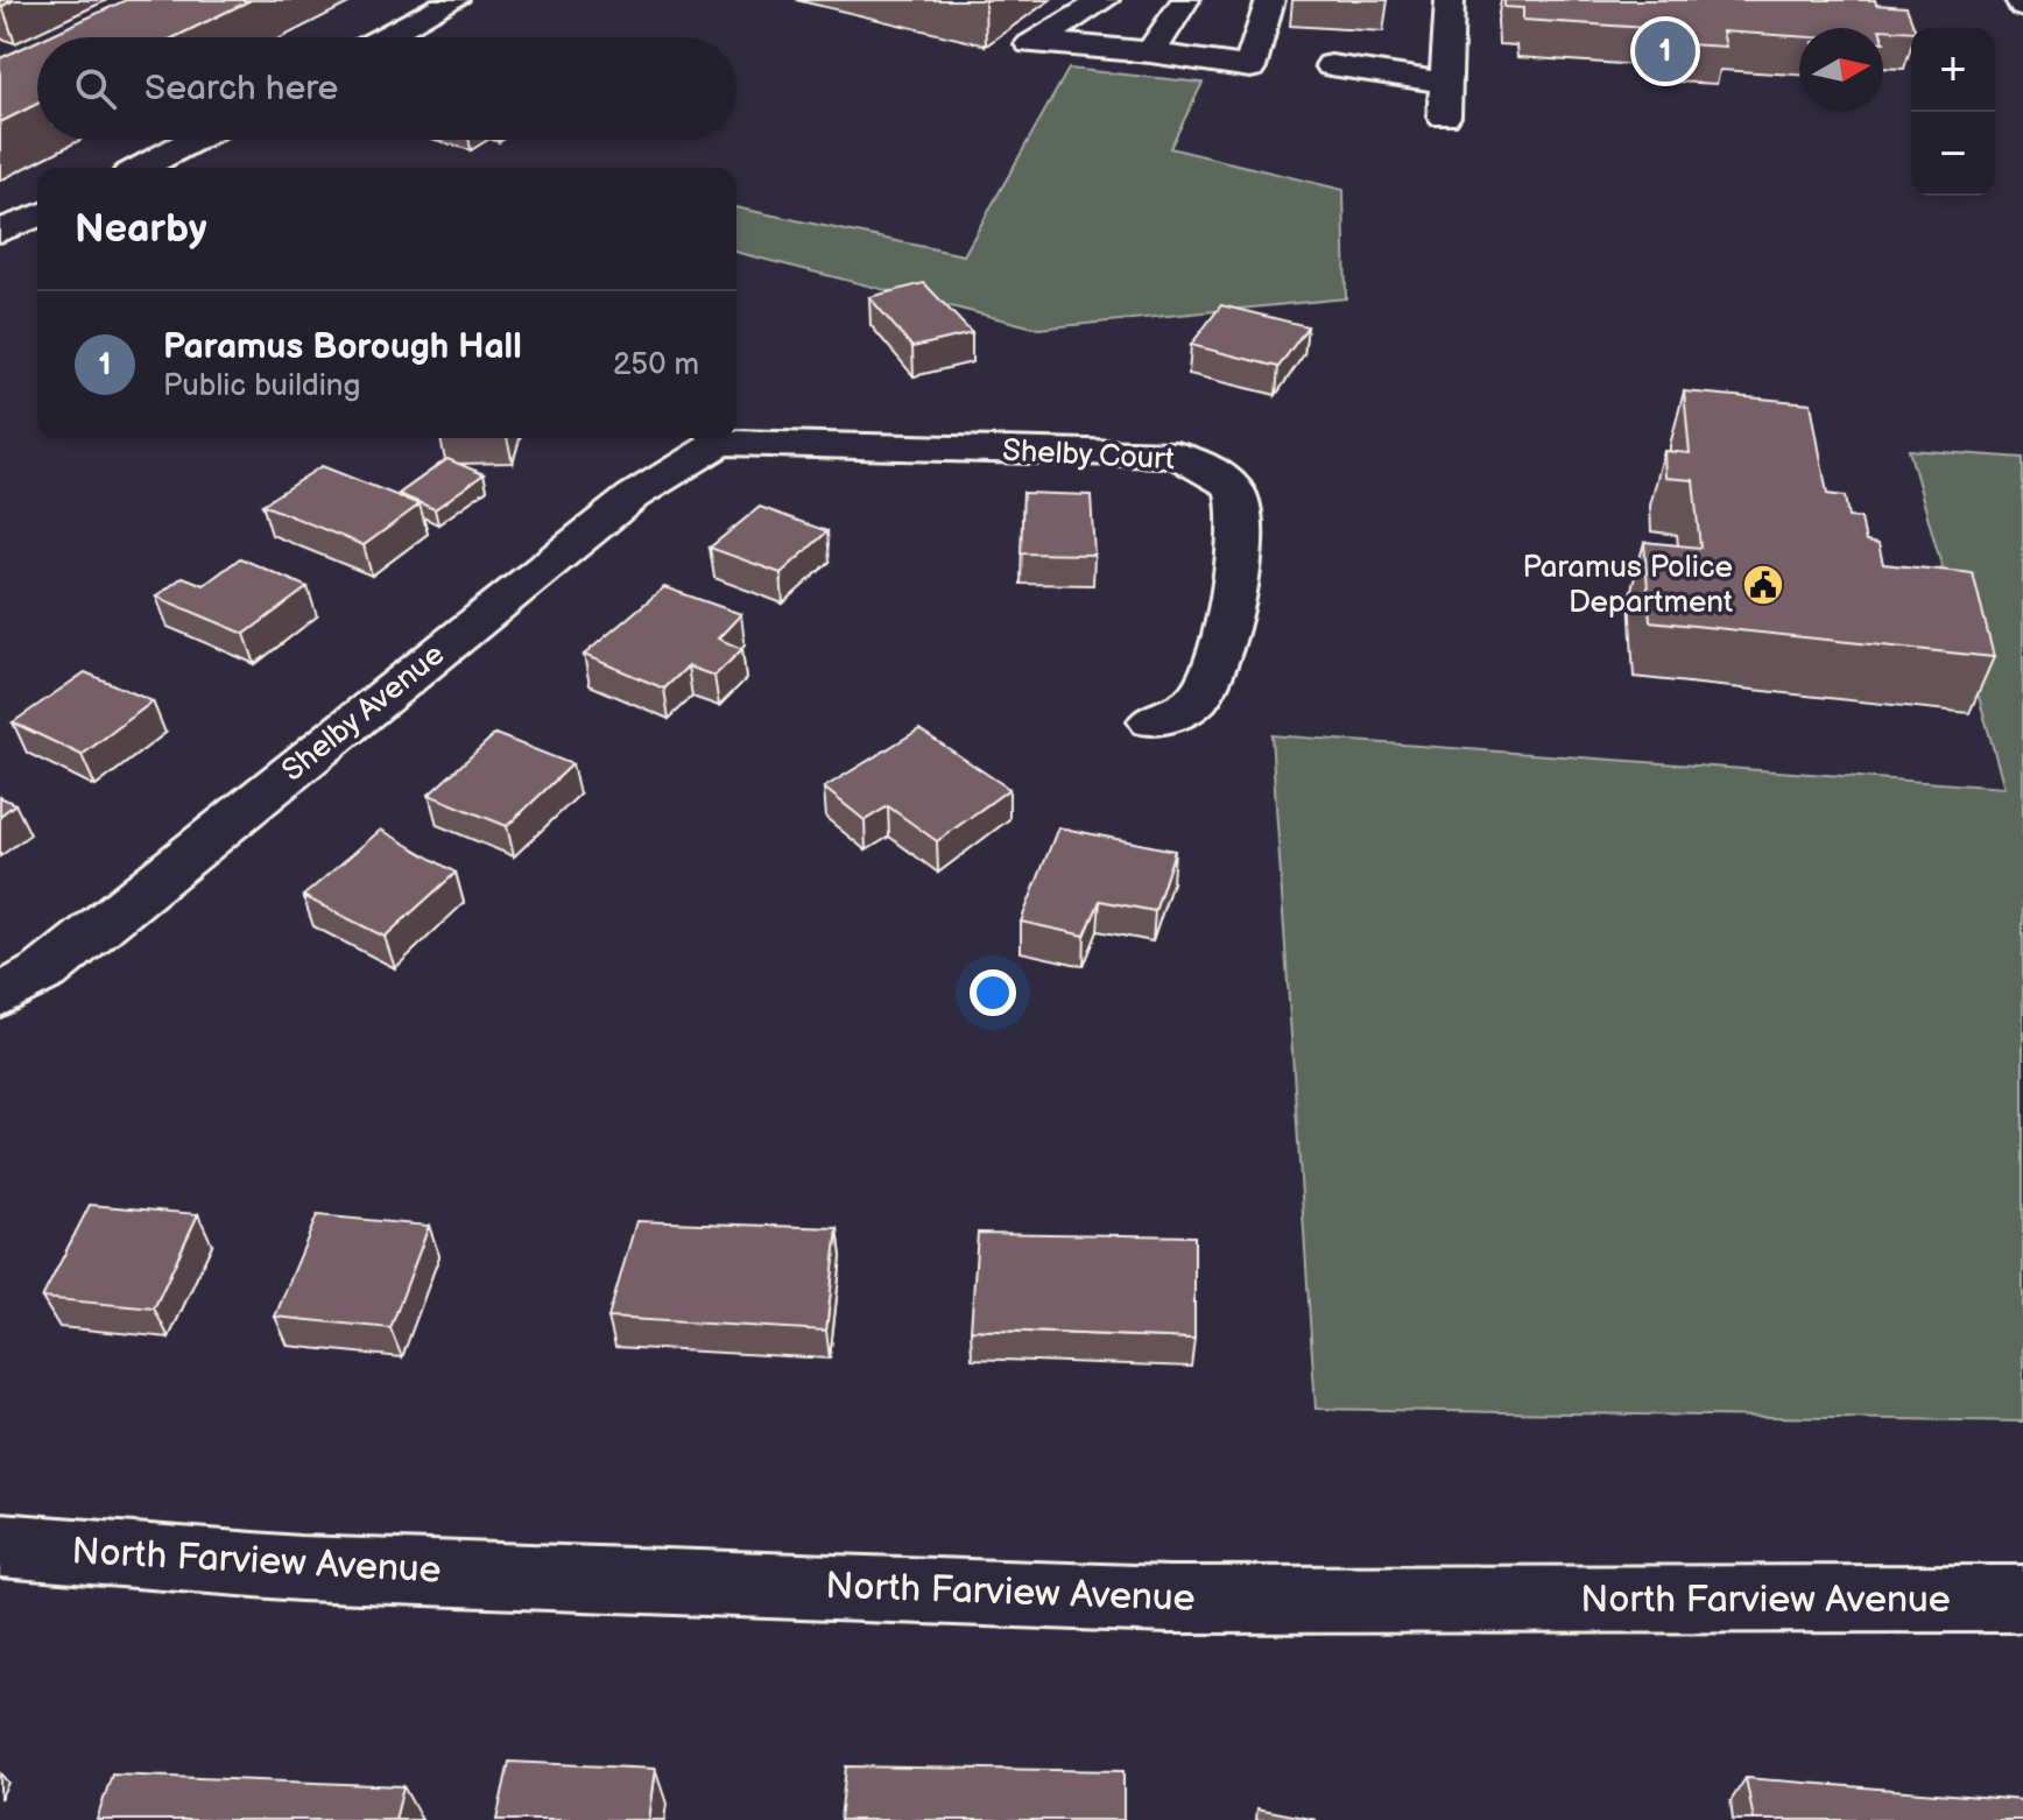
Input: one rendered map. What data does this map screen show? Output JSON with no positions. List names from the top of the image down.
{
  "streets": {
    "street": ["Shelby Court", "Shelby Avenue", "North Farview Avenue"]
  },
  "places": {
    "public building": ["Paramus Police Department"]
  },
  "north": "right",
  "page": {
    "pins": "1",
    "map_buttons": ["+", "−"],
    "search": "Search here",
    "heading": "Nearby",
    "list": [
      {
        "mark": "1",
        "name": "Paramus Borough Hall",
        "note": "Public building",
        "value": "250 m"
      }
    ]
  }
}
